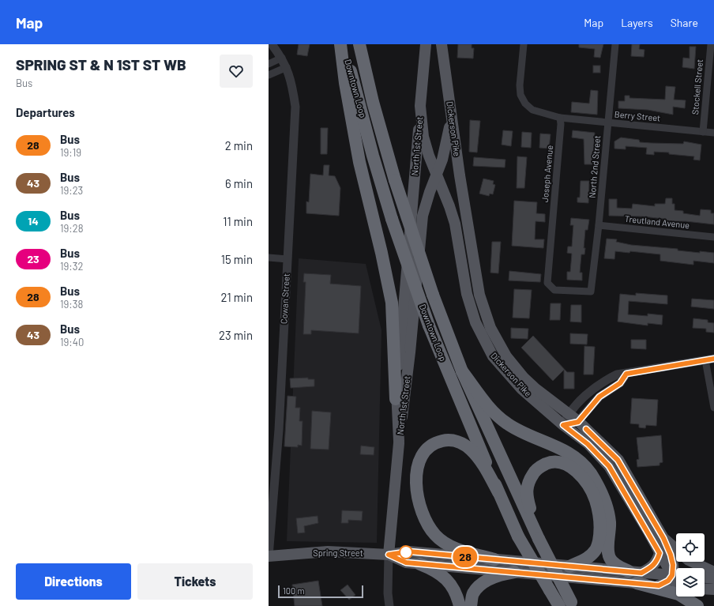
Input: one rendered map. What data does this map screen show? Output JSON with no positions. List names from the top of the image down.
{
  "streets": {
    "highway": ["Downtown Loop"],
    "main road": ["Dickerson Pike", "North 1st Street", "Spring Street"],
    "street": [
      "Stockell Street",
      "Berry Street",
      "North 2nd Street",
      "Joseph Avenue",
      "Treutland Avenue",
      "Cowan Street"
    ]
  },
  "crossings": [
    ["Stockell Street", "Berry Street"],
    ["Berry Street", "North 2nd Street"],
    ["Berry Street", "Joseph Avenue"],
    ["Dickerson Pike", "North 1st Street"],
    ["North 1st Street", "Spring Street"],
    ["North 2nd Street", "Joseph Avenue"],
    ["North 2nd Street", "Treutland Avenue"],
    ["Cowan Street", "Spring Street"]
  ],
  "lines": ["bus line 28"],
  "scale_bar": "100 m",
  "page": {
    "header": "Map",
    "nav": ["Map", "Layers", "Share"],
    "heading": [
      ["SPRING ST & N 1ST ST WB", "Bus"],
      "Departures"
    ],
    "on_map": "28",
    "list": [
      {
        "mark": "28",
        "name": "Bus",
        "note": "19:19",
        "value": "2 min"
      },
      {
        "mark": "43",
        "name": "Bus",
        "note": "19:23",
        "value": "6 min"
      },
      {
        "mark": "14",
        "name": "Bus",
        "note": "19:28",
        "value": "11 min"
      },
      {
        "mark": "23",
        "name": "Bus",
        "note": "19:32",
        "value": "15 min"
      },
      {
        "mark": "28",
        "name": "Bus",
        "note": "19:38",
        "value": "21 min"
      },
      {
        "mark": "43",
        "name": "Bus",
        "note": "19:40",
        "value": "23 min"
      }
    ],
    "buttons": ["Directions", "Tickets"],
    "scale": "100 m"
  }
}
